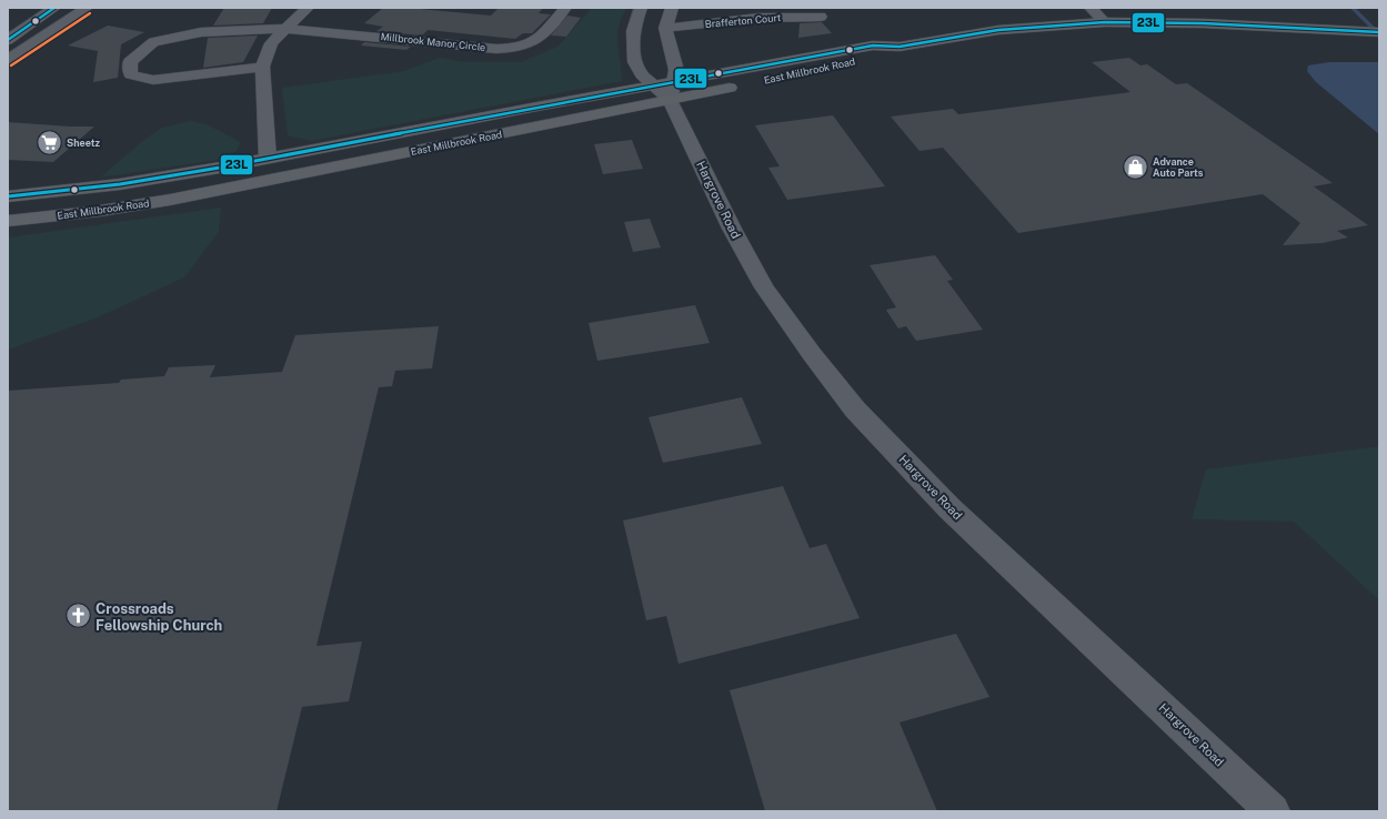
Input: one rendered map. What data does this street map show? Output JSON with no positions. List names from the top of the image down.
{
  "streets": {
    "main road": ["East Millbrook Road"],
    "street": ["Brafferton Court", "Millbrook Manor Circle", "Hargrove Road"]
  },
  "crossings": [
    ["Brafferton Court", "Hargrove Road"],
    ["East Millbrook Road", "Hargrove Road"]
  ],
  "places": {
    "supermarket": ["Sheetz"],
    "shop": ["Advance Auto Parts"],
    "church": ["Crossroads Fellowship Church"]
  },
  "lines": ["transit line 23L"]
}
